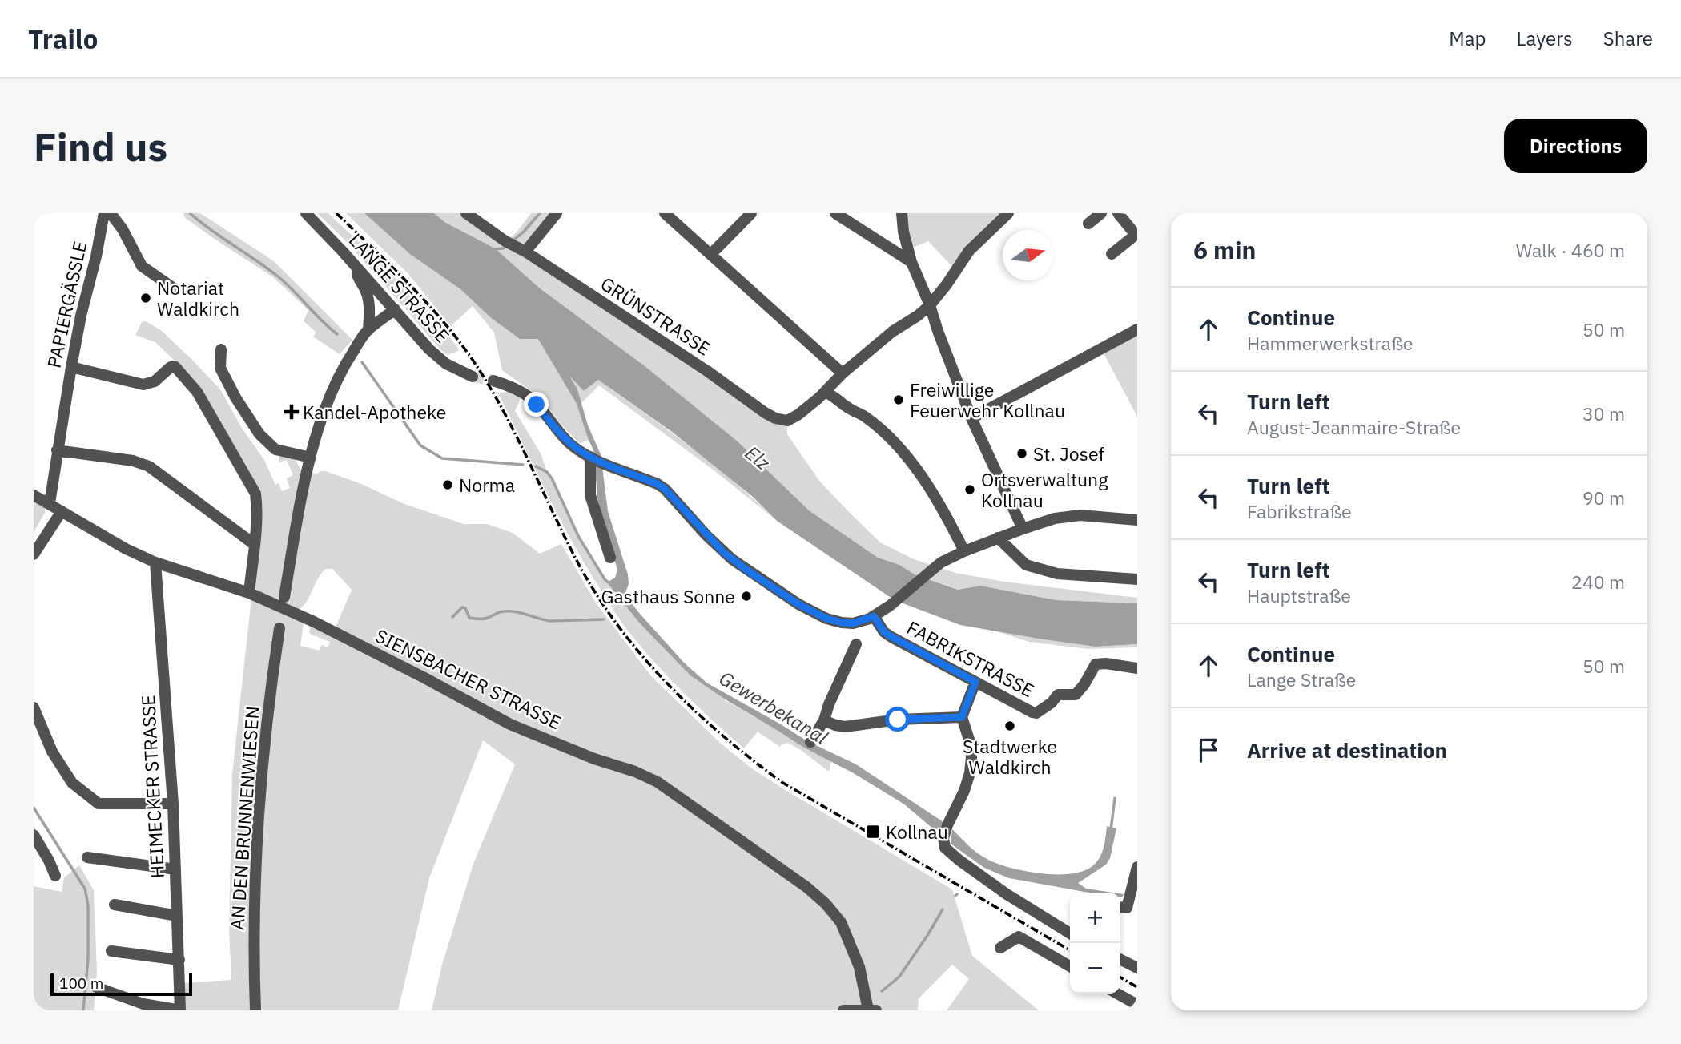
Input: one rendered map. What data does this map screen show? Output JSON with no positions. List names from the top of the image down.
{
  "streets": {
    "street": [
      "LANGE STRASSE",
      "PAPIERGÄSSLE",
      "GRÜNSTRASSE",
      "FABRIKSTRASSE",
      "SIENSBACHER STRASSE",
      "HEIMECKER STRASSE",
      "AN DEN BRUNNENWIESEN"
    ]
  },
  "crossings": [
    ["PAPIERGÄSSLE", "SIENSBACHER STRASSE"],
    ["SIENSBACHER STRASSE", "HEIMECKER STRASSE"]
  ],
  "water": ["Elz", "Gewerbekanal"],
  "places": {
    "other": [
      "Notariat Waldkirch",
      "Freiwillige Feuerwehr Kollnau",
      "St. Josef",
      "Norma",
      "Ortsverwaltung Kollnau",
      "Gasthaus Sonne",
      "Stadtwerke Waldkirch"
    ],
    "health": ["Kandel-Apotheke"],
    "transit": ["Kollnau"]
  },
  "scale_bar": "100 m",
  "north": "right",
  "page": {
    "header": "Trailo",
    "nav": ["Map", "Layers", "Share"],
    "buttons": "Directions",
    "title": "Find us",
    "heading": ["6 min", "Walk · 460 m"],
    "list": [
      ["Continue", "Hammerwerkstraße", "50 m"],
      ["Turn left", "August-Jeanmaire-Straße", "30 m"],
      ["Turn left", "Fabrikstraße", "90 m"],
      ["Turn left", "Hauptstraße", "240 m"],
      ["Continue", "Lange Straße", "50 m"],
      "Arrive at destination"
    ],
    "map_buttons": ["+", "−"],
    "scale": "100 m"
  }
}
